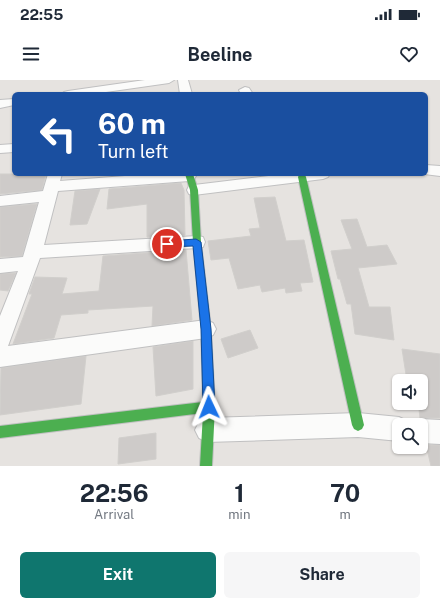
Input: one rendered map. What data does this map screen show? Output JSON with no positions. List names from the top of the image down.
{
  "page": {
    "status": "22:55",
    "header": "Beeline",
    "turn": ["60 m", "Turn left"],
    "eta": [
      "22:56",
      "Arrival",
      "1",
      "min",
      "70",
      "m"
    ],
    "buttons": ["Exit", "Share"]
  }
}
